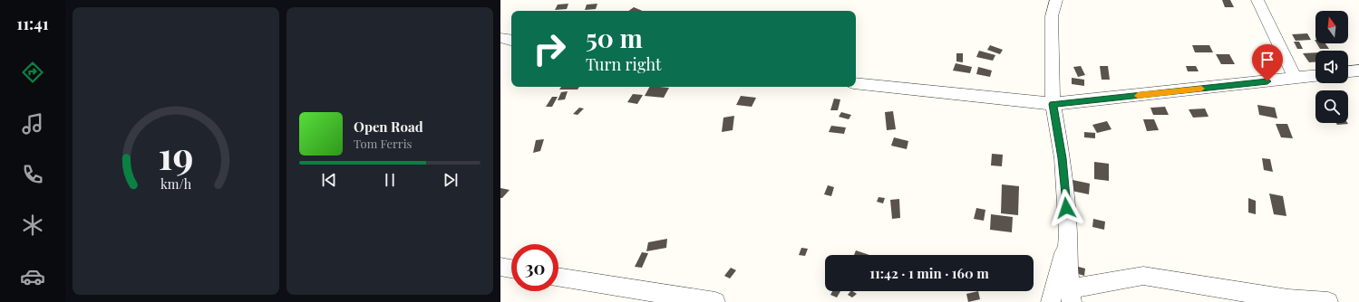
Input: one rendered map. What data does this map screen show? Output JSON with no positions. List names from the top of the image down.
{
  "north": "top",
  "page": {
    "tabs": "11:41",
    "turn": ["50 m", "Turn right"],
    "song": ["Open Road", "Tom Ferris"],
    "limit": "30",
    "trip": "11:42 · 1 min · 160 m",
    "gauge": ["19", "km/h"]
  }
}
